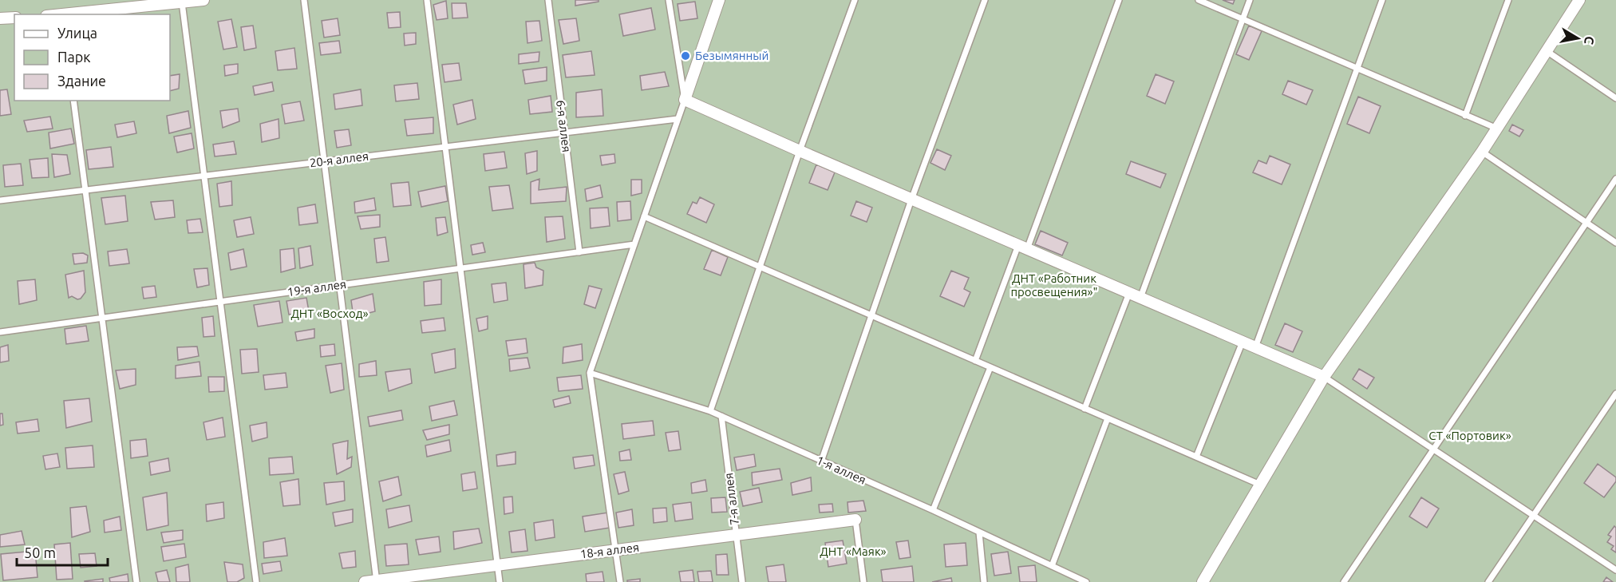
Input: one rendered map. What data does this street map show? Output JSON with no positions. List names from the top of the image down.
{
  "streets": {
    "street": ["18-я аллея"],
    "lane": [
      "6-я аллея",
      "20-я аллея",
      "19-я аллея",
      "1-я аллея",
      "7-я аллея"
    ]
  },
  "crossings": [
    ["6-я аллея", "20-я аллея"],
    ["6-я аллея", "19-я аллея"],
    ["1-я аллея", "7-я аллея"],
    ["7-я аллея", "18-я аллея"]
  ],
  "parks": [
    "ДНТ «Работник просвещения»\"",
    "ДНТ «Восход»",
    "СТ «Портовик»",
    "ДНТ «Маяк»"
  ],
  "places": ["Безымянный"],
  "legend": ["Улица", "Парк", "Здание"],
  "scale_bar": "50 m",
  "north": "right"
}
